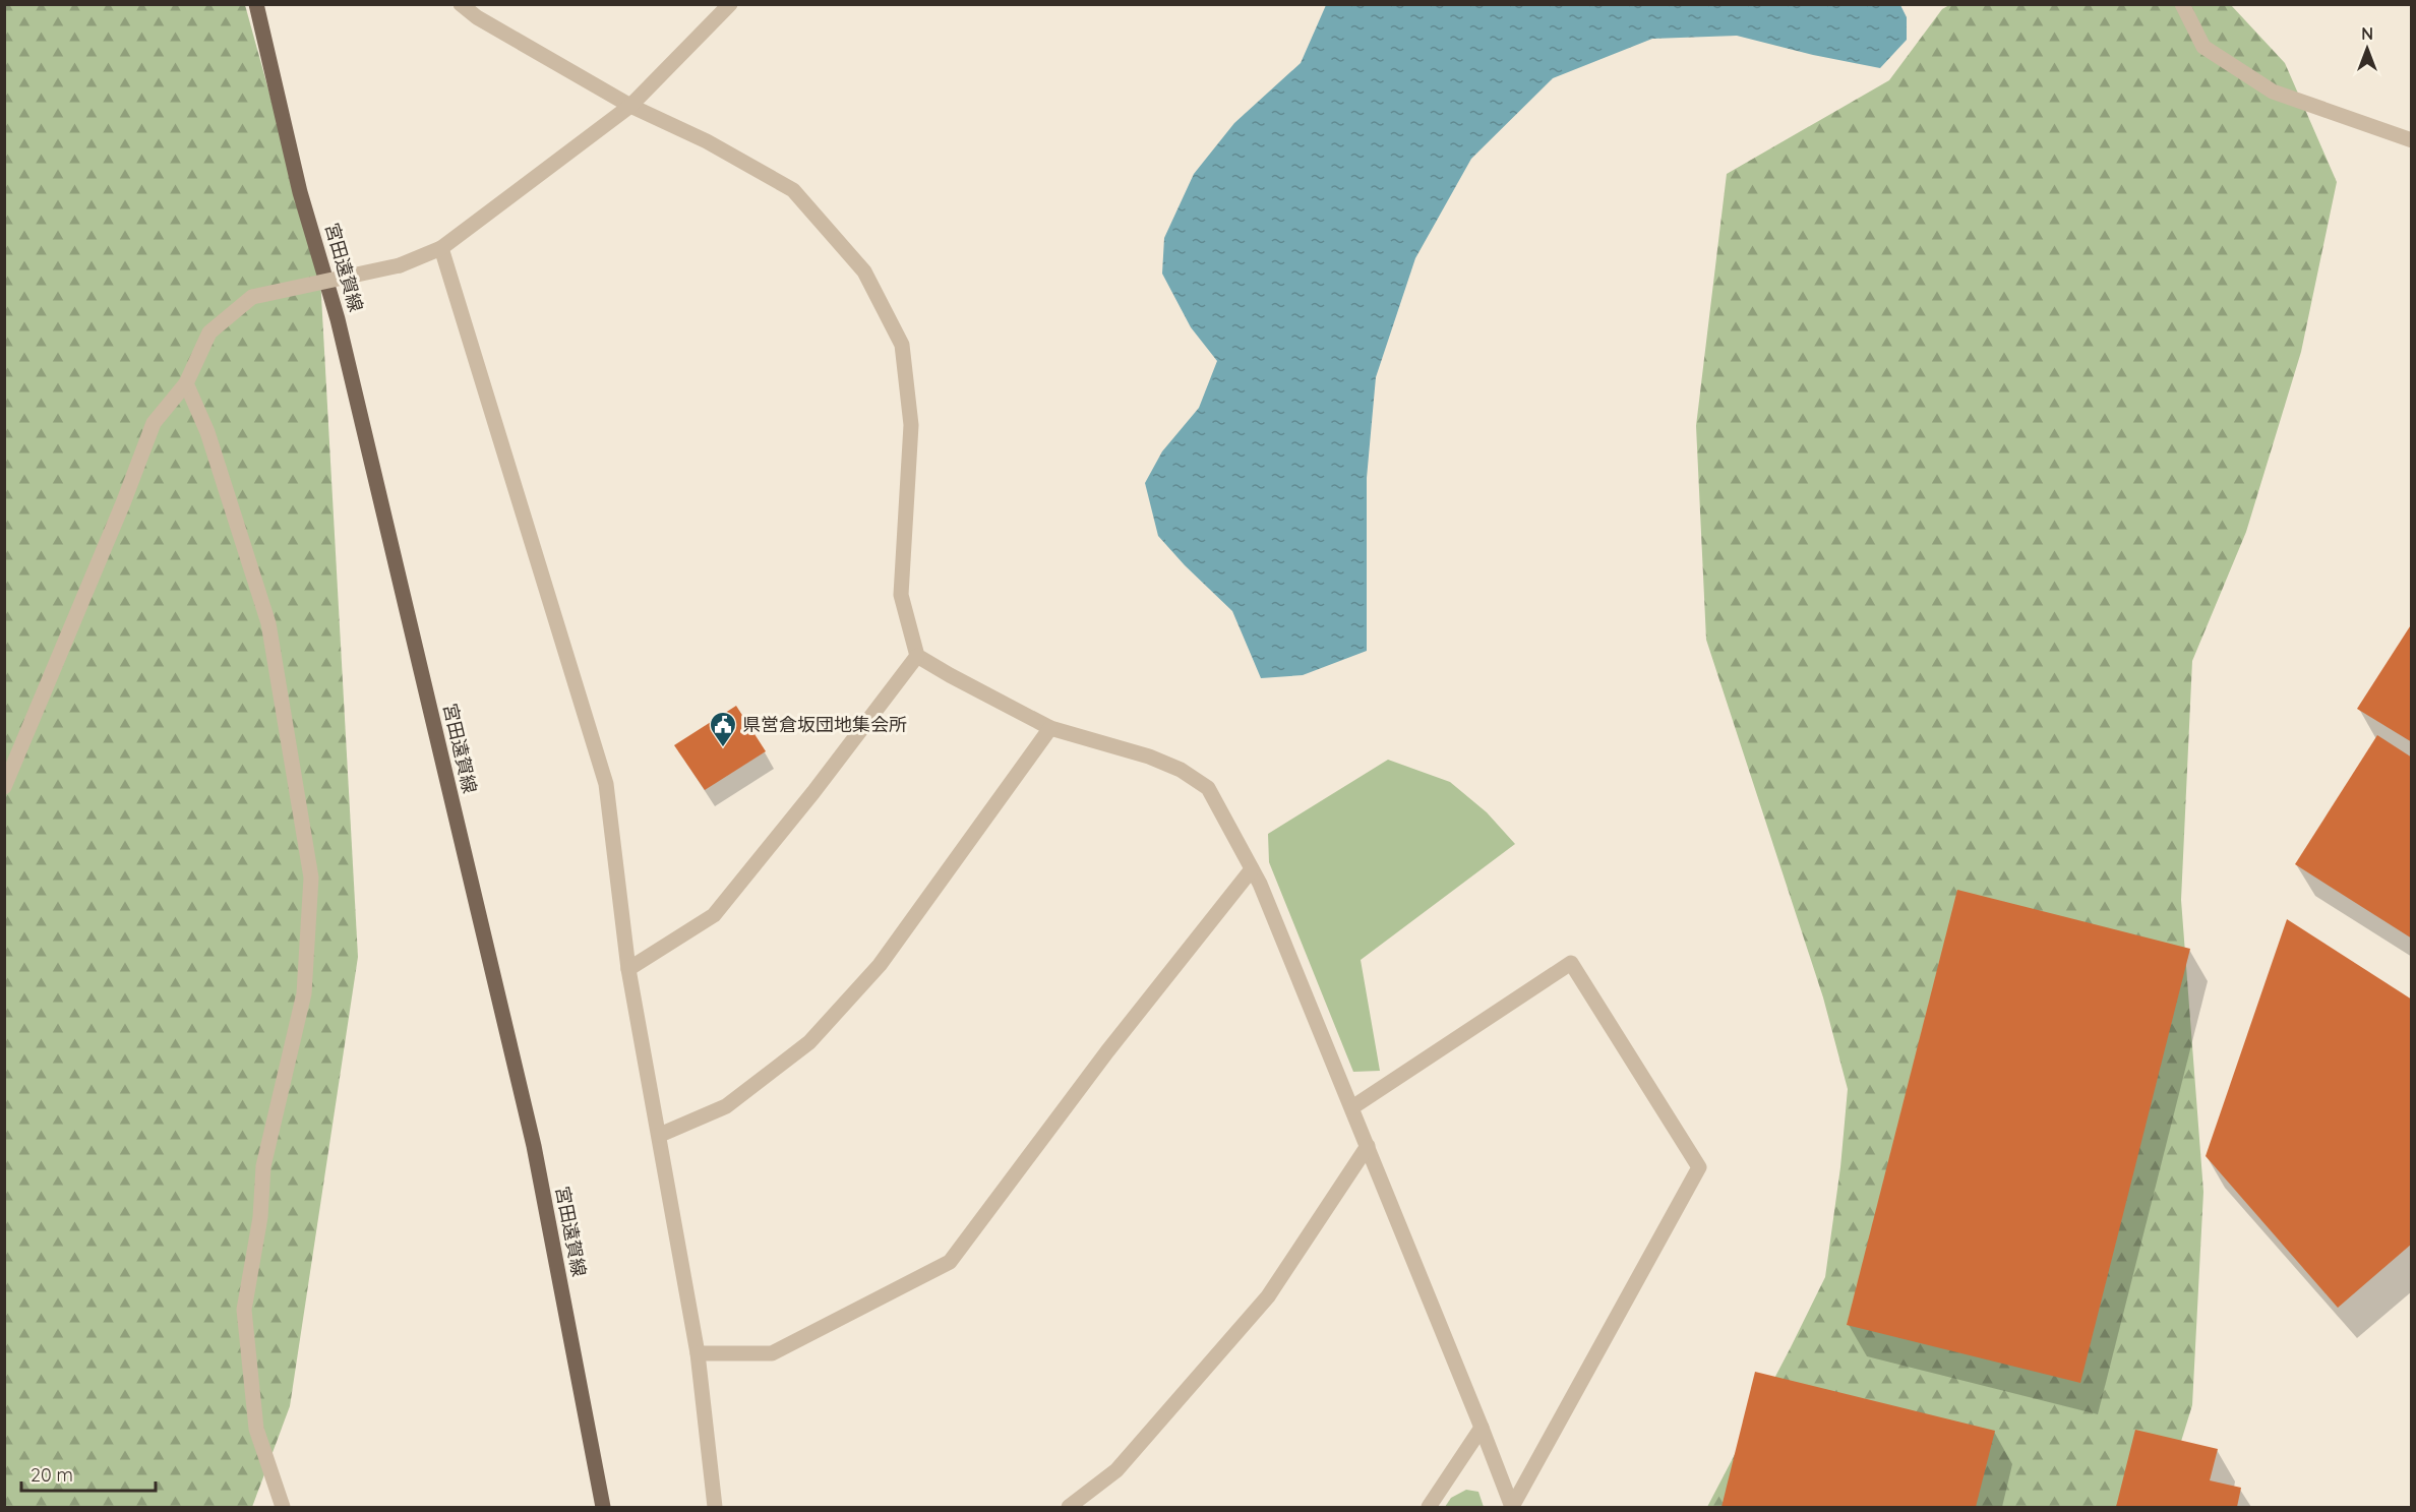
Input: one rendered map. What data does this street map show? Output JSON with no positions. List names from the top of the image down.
{
  "streets": {
    "main road": ["宮田遠賀線"]
  },
  "places": {
    "public building": ["県営倉坂団地集会所"]
  },
  "scale_bar": "20 m",
  "north": "top"
}
